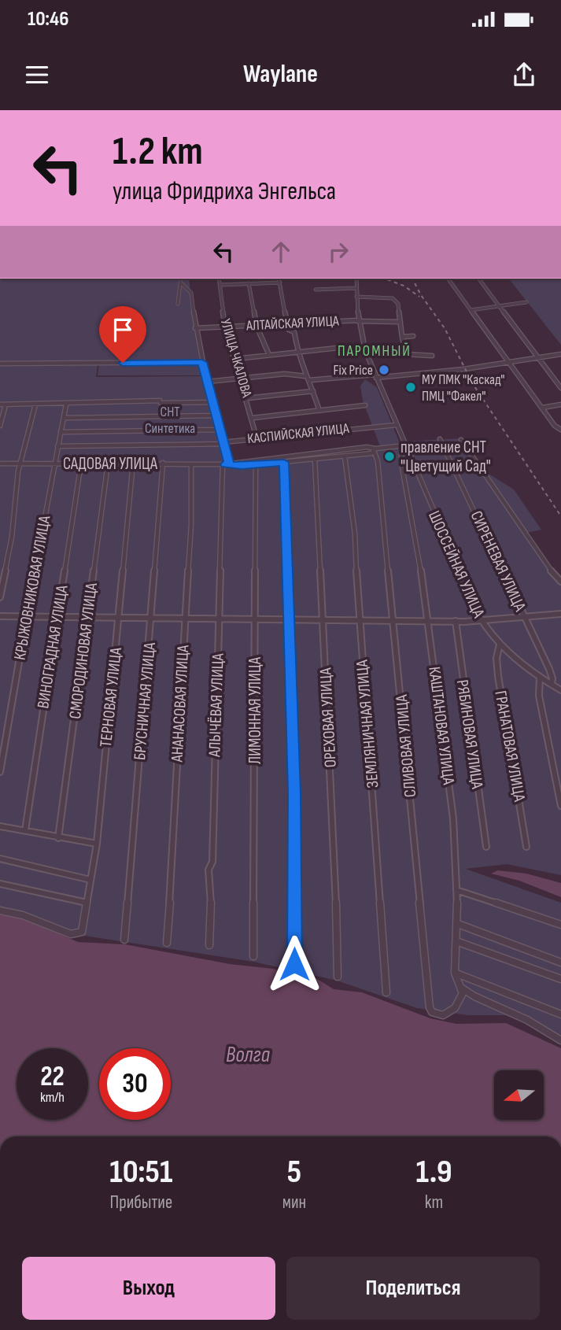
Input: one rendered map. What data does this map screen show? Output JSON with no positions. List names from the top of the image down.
{
  "streets": {
    "street": [
      "АЛТАЙСКАЯ УЛИЦА",
      "УЛИЦА ЧКАЛОВА",
      "КАСПИЙСКАЯ УЛИЦА",
      "САДОВАЯ УЛИЦА",
      "СИРЕНЕВАЯ УЛИЦА",
      "ШОССЕЙНАЯ УЛИЦА",
      "КРЫЖОВНИКОВАЯ УЛИЦА",
      "ВИНОГРАДНАЯ УЛИЦА",
      "СМОРОДИНОВАЯ УЛИЦА",
      "ТЕРНОВАЯ УЛИЦА",
      "БРУСНИЧНАЯ УЛИЦА",
      "АНАНАСОВАЯ УЛИЦА",
      "АЛЫЧЁВАЯ УЛИЦА",
      "ЛИМОННАЯ УЛИЦА",
      "ОРЕХОВАЯ УЛИЦА",
      "ЗЕМЛЯНИЧНАЯ УЛИЦА",
      "КАШТАНОВАЯ УЛИЦА",
      "РЯБИНОВАЯ УЛИЦА",
      "СЛИВОВАЯ УЛИЦА",
      "ГРАНАТОВАЯ УЛИЦА"
    ]
  },
  "crossings": [
    ["АЛТАЙСКАЯ УЛИЦА", "УЛИЦА ЧКАЛОВА"],
    ["АЛТАЙСКАЯ УЛИЦА", "ШОССЕЙНАЯ УЛИЦА"],
    ["АЛТАЙСКАЯ УЛИЦА", "АЛЫЧЁВАЯ УЛИЦА"],
    ["УЛИЦА ЧКАЛОВА", "КАСПИЙСКАЯ УЛИЦА"],
    ["КАСПИЙСКАЯ УЛИЦА", "ШОССЕЙНАЯ УЛИЦА"],
    ["КАСПИЙСКАЯ УЛИЦА", "КРЫЖОВНИКОВАЯ УЛИЦА"],
    ["КАСПИЙСКАЯ УЛИЦА", "АЛЫЧЁВАЯ УЛИЦА"],
    ["САДОВАЯ УЛИЦА", "КРЫЖОВНИКОВАЯ УЛИЦА"],
    ["САДОВАЯ УЛИЦА", "ВИНОГРАДНАЯ УЛИЦА"],
    ["САДОВАЯ УЛИЦА", "СМОРОДИНОВАЯ УЛИЦА"],
    ["САДОВАЯ УЛИЦА", "ТЕРНОВАЯ УЛИЦА"],
    ["САДОВАЯ УЛИЦА", "БРУСНИЧНАЯ УЛИЦА"],
    ["САДОВАЯ УЛИЦА", "АНАНАСОВАЯ УЛИЦА"],
    ["САДОВАЯ УЛИЦА", "АЛЫЧЁВАЯ УЛИЦА"],
    ["СИРЕНЕВАЯ УЛИЦА", "ШОССЕЙНАЯ УЛИЦА"],
    ["ШОССЕЙНАЯ УЛИЦА", "КАШТАНОВАЯ УЛИЦА"],
    ["ШОССЕЙНАЯ УЛИЦА", "ГРАНАТОВАЯ УЛИЦА"],
    ["КАШТАНОВАЯ УЛИЦА", "СЛИВОВАЯ УЛИЦА"]
  ],
  "districts": ["ПАРОМНЫЙ"],
  "water": ["Волга"],
  "parks": ["СНТ Синтетика"],
  "places": ["Fix Price", "МУ ПМК \"Каскад\" ПМЦ \"Факел\"", "правление СНТ \"Цветущий Сад\""],
  "north": "left",
  "page": {
    "status": "10:46",
    "header": "Waylane",
    "turn": ["1.2 km", "улица Фридриха Энгельса"],
    "speed": "22 km/h",
    "limit": "30",
    "eta": [
      "10:51",
      "Прибытие",
      "5",
      "мин",
      "1.9",
      "km"
    ],
    "buttons": ["Выход", "Поделиться"]
  }
}
